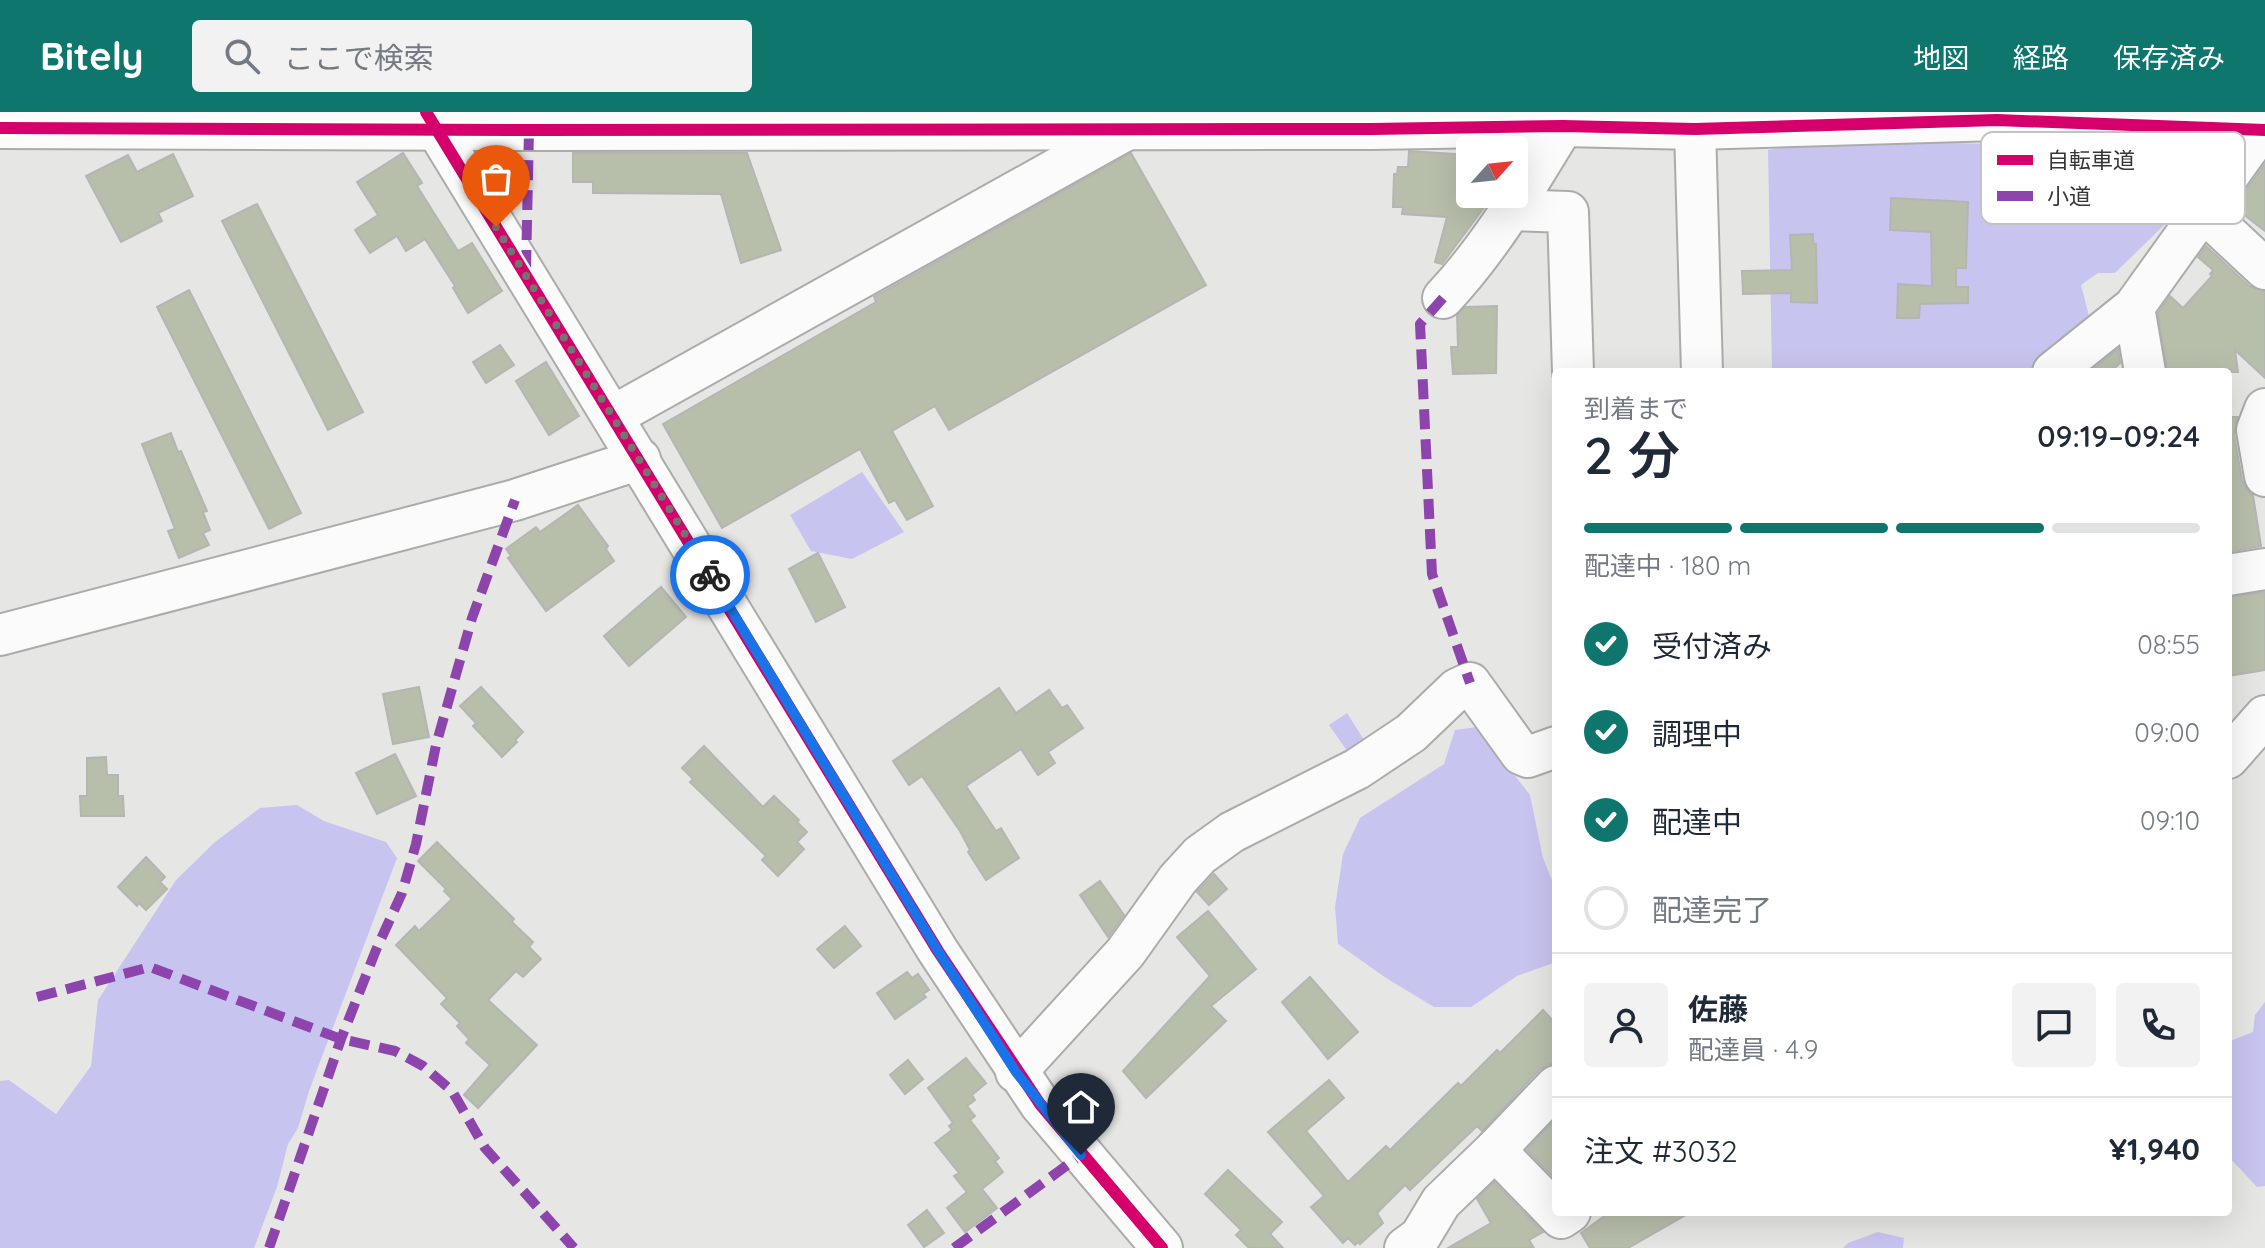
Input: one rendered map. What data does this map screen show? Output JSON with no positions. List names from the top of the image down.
{
  "legend": ["自転車道", "小道"],
  "north": "top right",
  "page": {
    "header": "Bitely",
    "search": "ここで検索",
    "nav": ["地図", "経路", "保存済み"],
    "heading": ["2 分", "到着まで", "09:19–09:24"],
    "panel": [
      "佐藤",
      "配達員 · 4.9",
      "注文 #3032",
      "¥1,940"
    ],
    "bar": "配達中 · 180 m",
    "list": [
      ["受付済み", "08:55"],
      ["調理中", "09:00"],
      ["配達中", "09:10"],
      "配達完了"
    ]
  }
}
